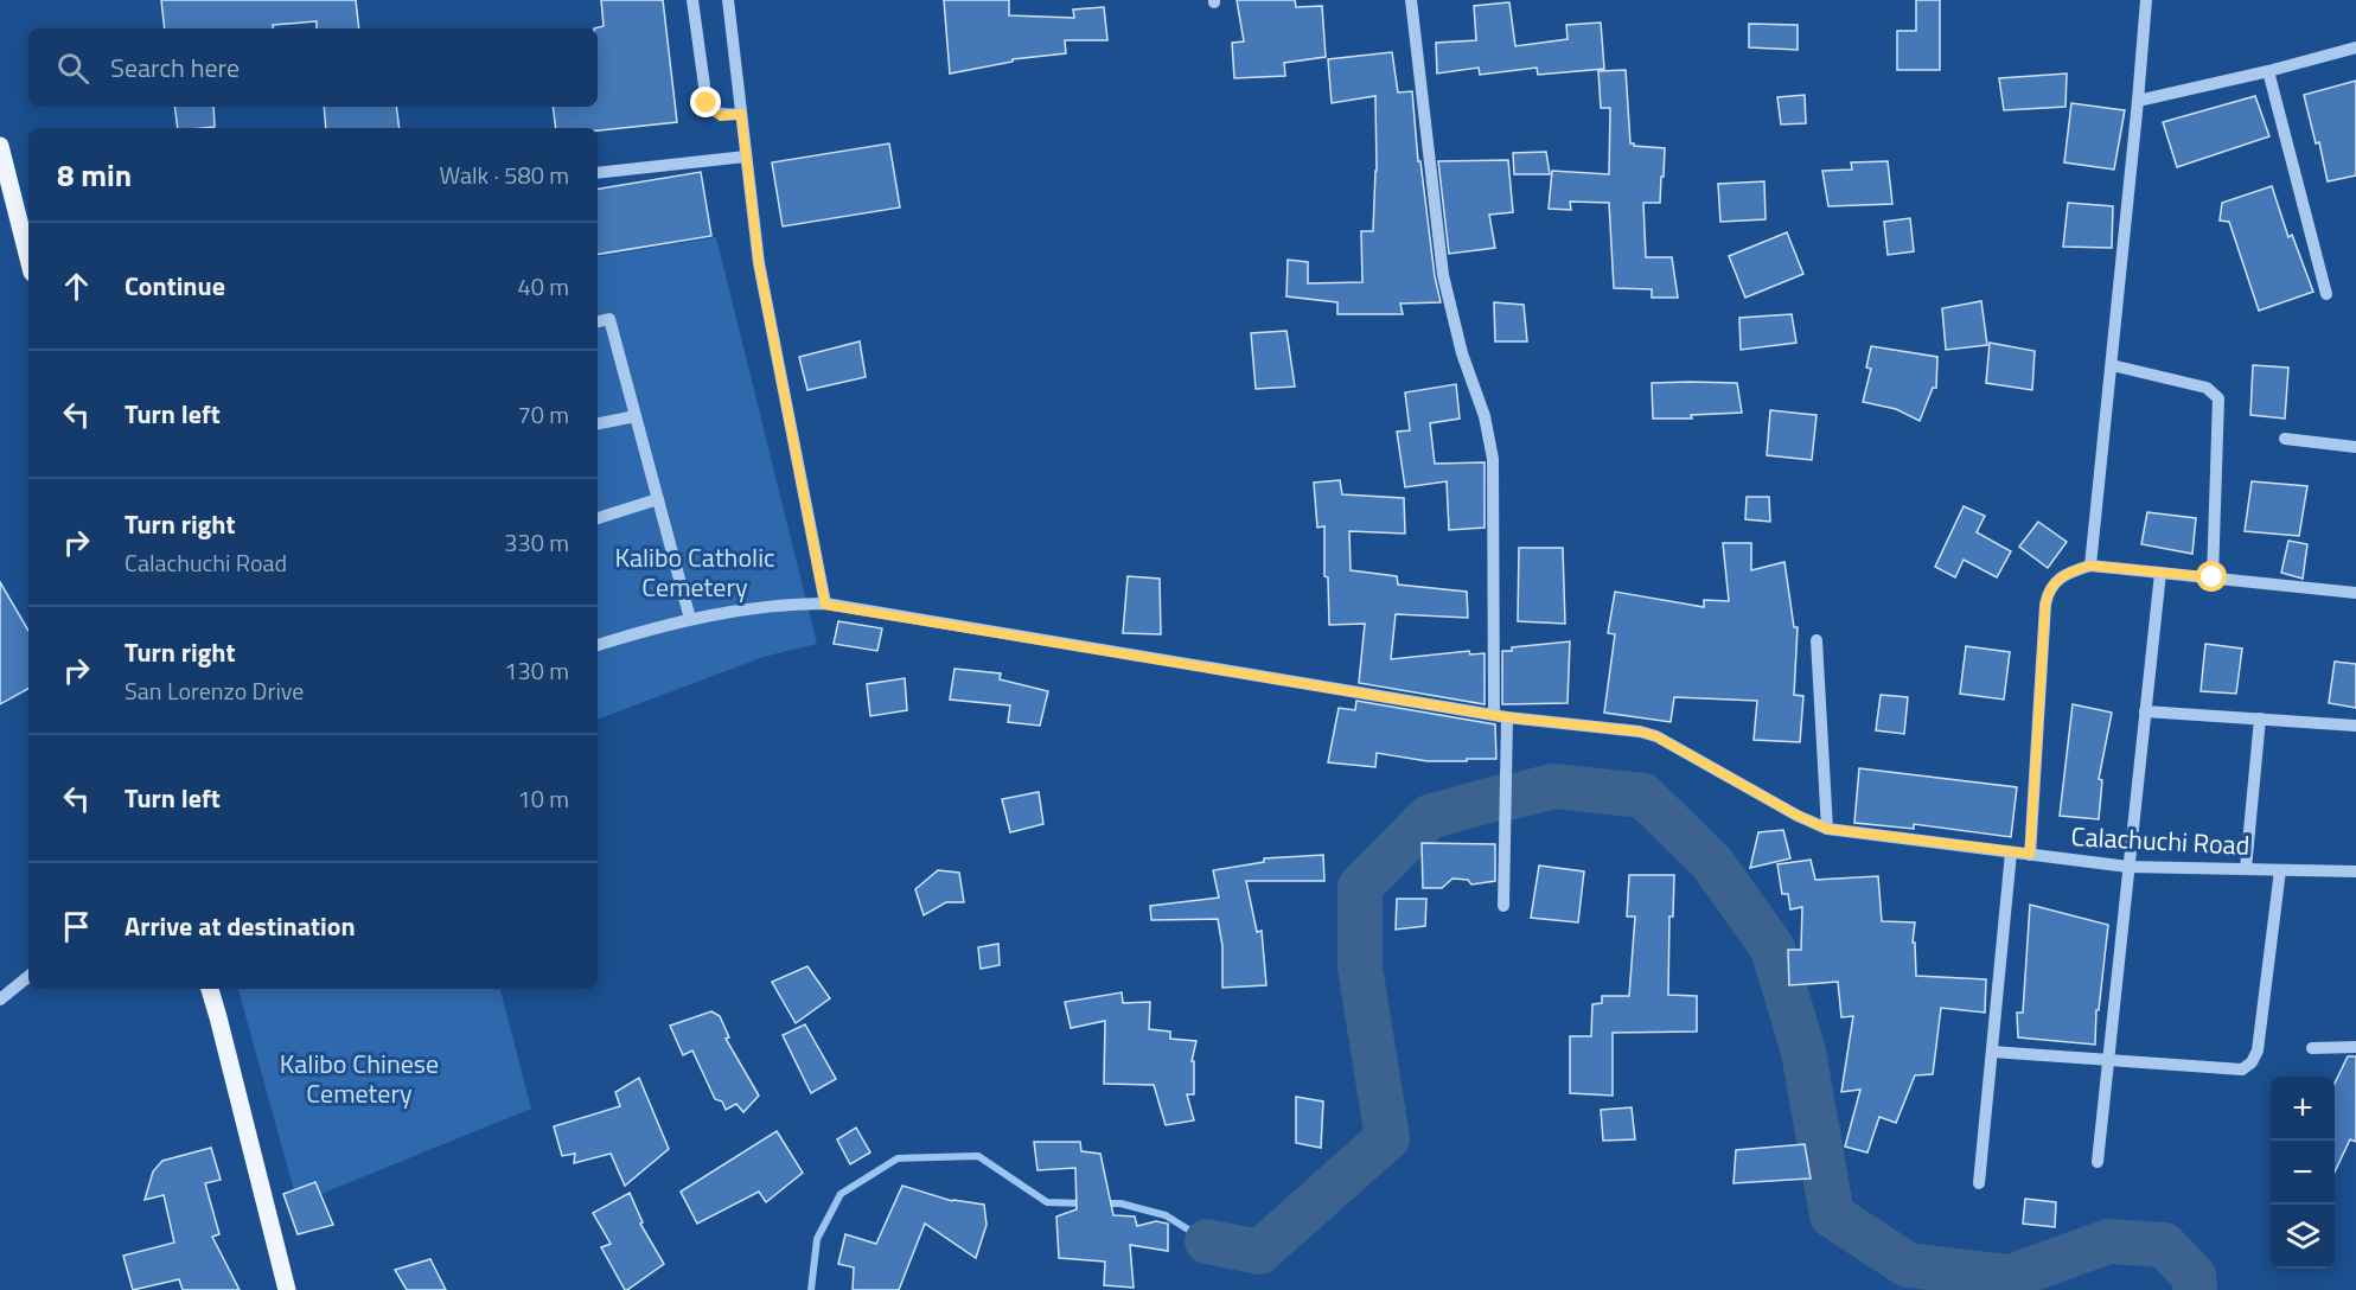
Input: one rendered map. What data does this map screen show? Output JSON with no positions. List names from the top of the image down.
{
  "streets": {
    "street": ["Calachuchi Road"]
  },
  "parks": ["Kalibo Catholic Cemetery", "Kalibo Chinese Cemetery"],
  "page": {
    "search": "Search here",
    "heading": ["8 min", "Walk · 580 m"],
    "list": [
      ["Continue", "40 m"],
      ["Turn left", "70 m"],
      ["Turn right", "Calachuchi Road", "330 m"],
      ["Turn right", "San Lorenzo Drive", "130 m"],
      ["Turn left", "10 m"],
      "Arrive at destination"
    ],
    "map_buttons": ["+", "−"]
  }
}
